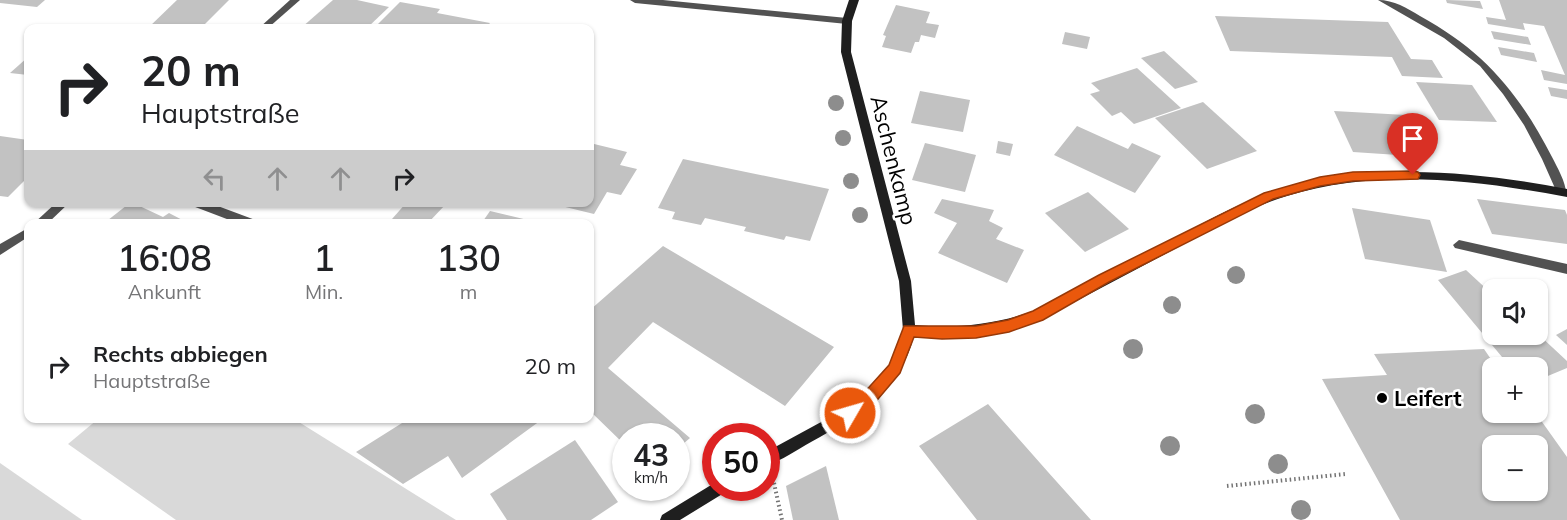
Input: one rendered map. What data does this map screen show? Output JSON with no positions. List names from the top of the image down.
{
  "streets": {
    "main road": ["Aschenkamp"]
  },
  "places": ["Leifert"],
  "page": {
    "turn": ["20 m", "Hauptstraße"],
    "eta": [
      "16:08",
      "Ankunft",
      "1",
      "Min.",
      "130",
      "m"
    ],
    "map_buttons": ["+", "−"],
    "list": [
      {
        "name": "Rechts abbiegen",
        "note": "Hauptstraße",
        "value": "20 m"
      }
    ],
    "speed": "43 km/h",
    "limit": "50"
  }
}
